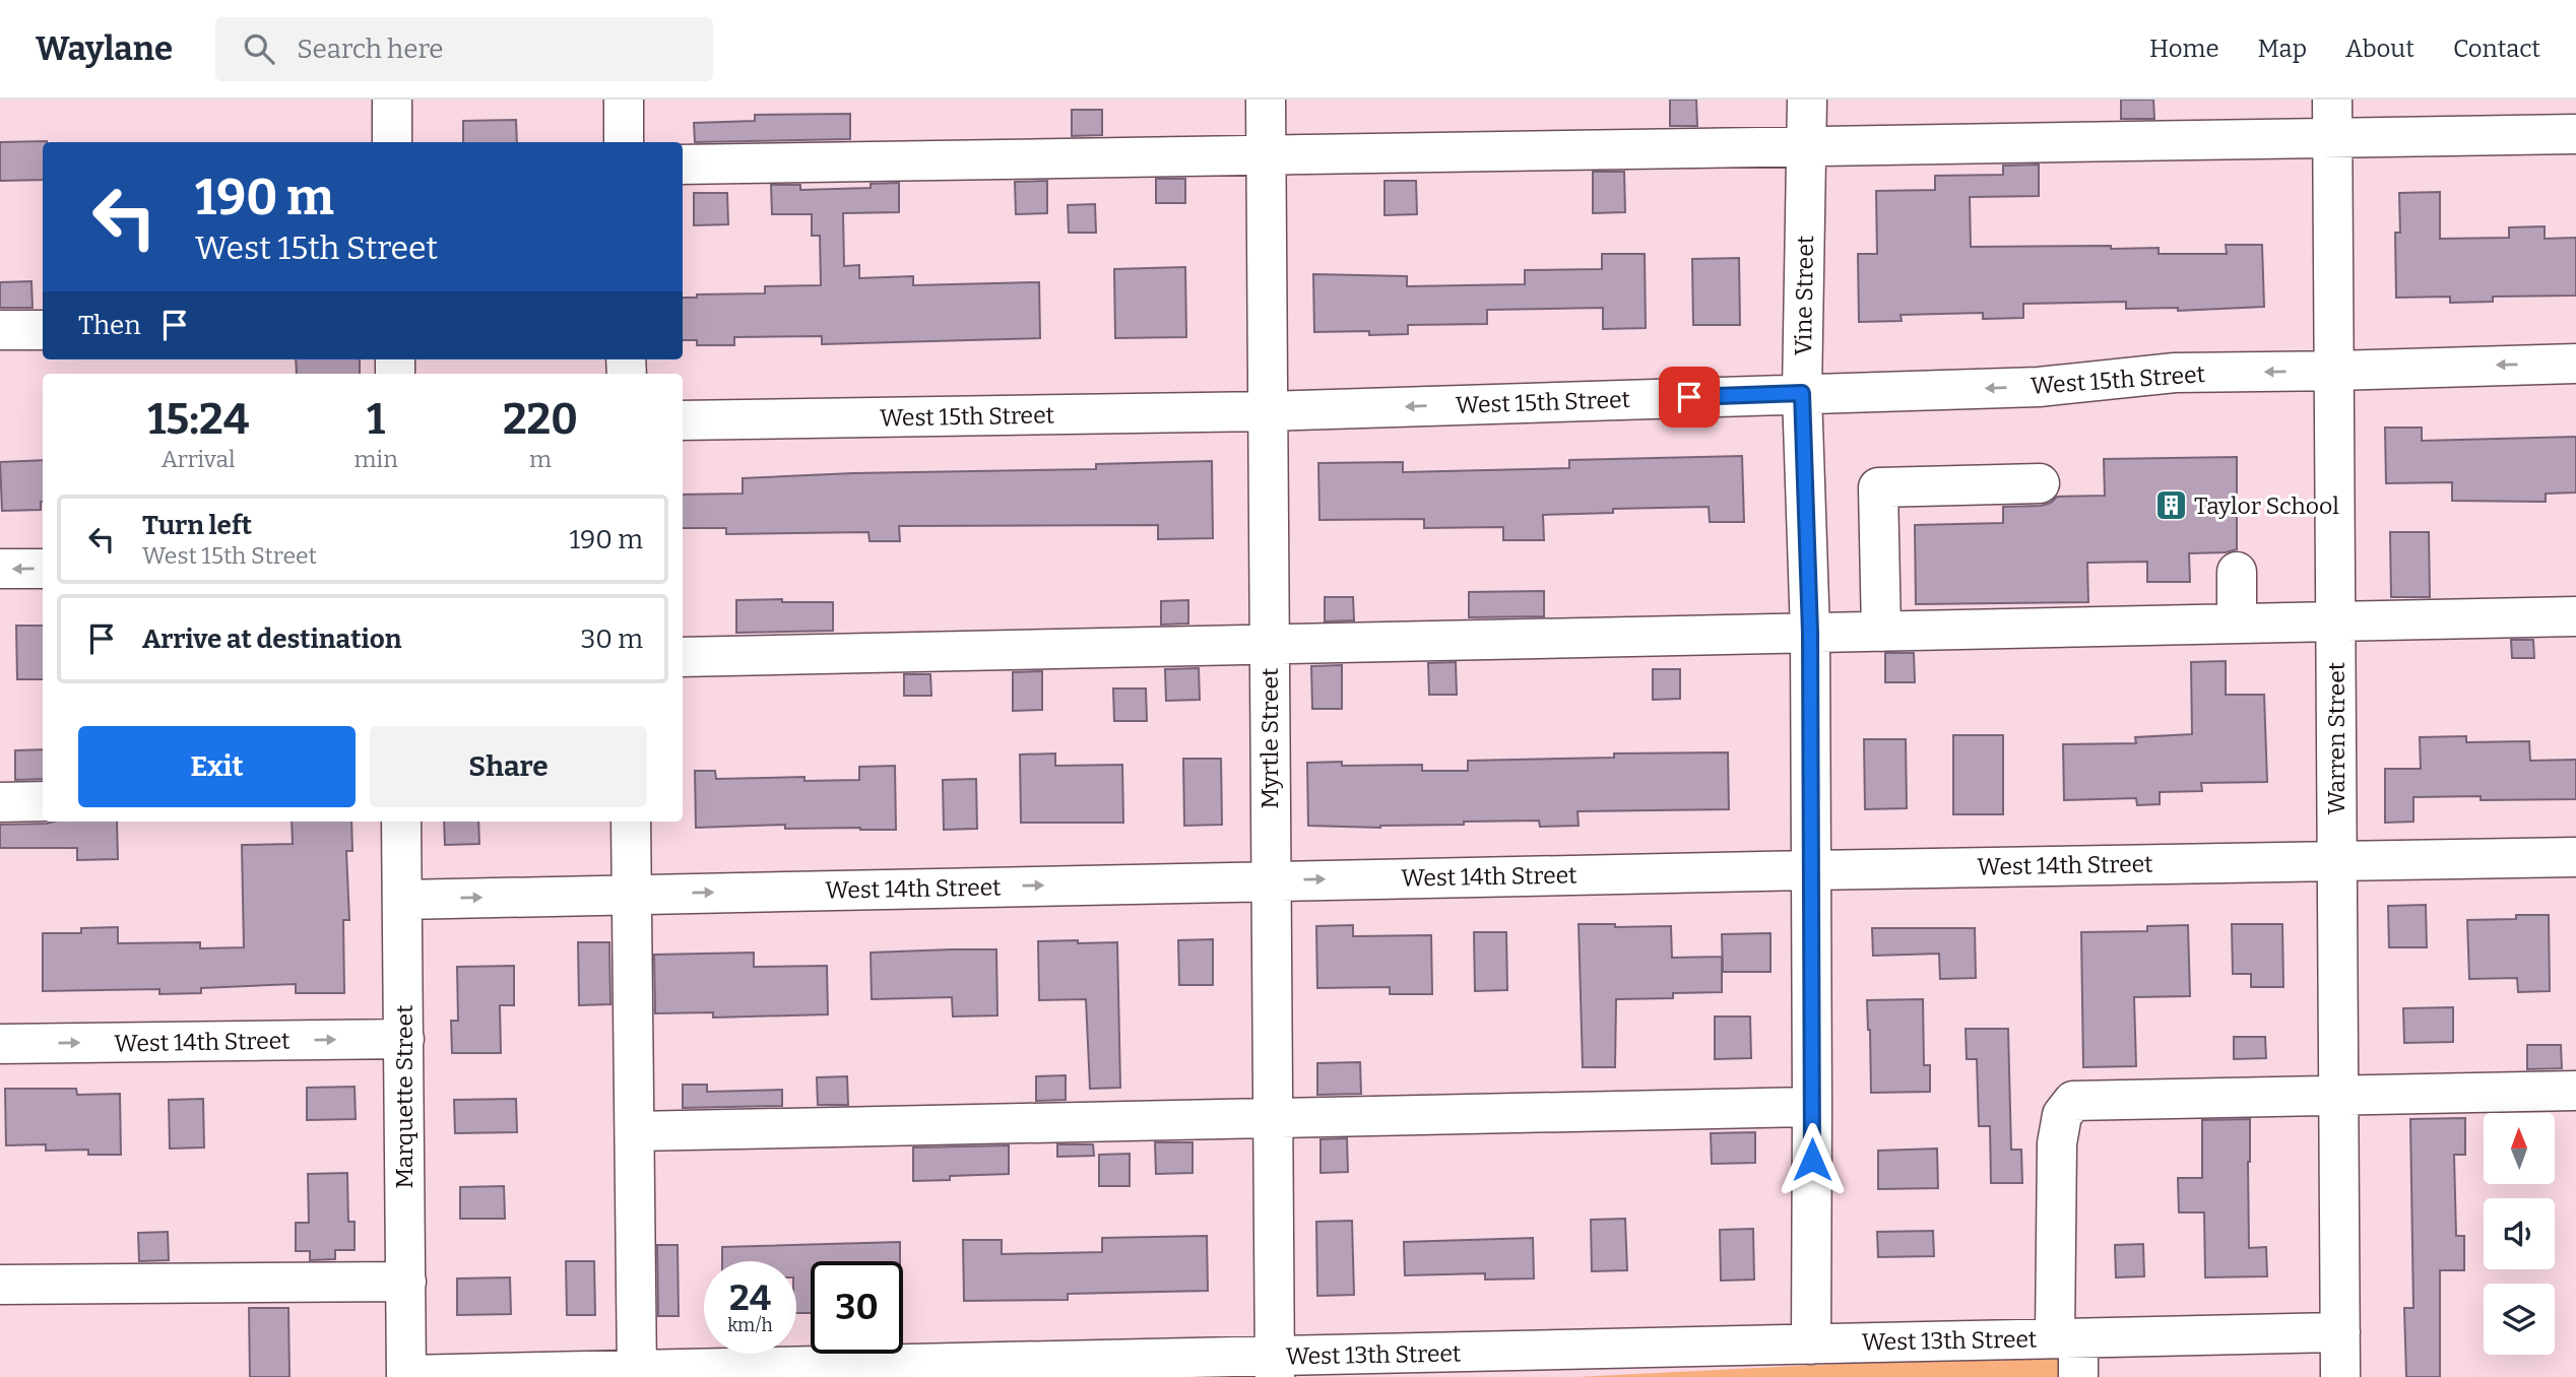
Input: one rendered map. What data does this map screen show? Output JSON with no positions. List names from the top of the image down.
{
  "streets": {
    "street": [
      "Vine Street",
      "West 15th Street",
      "Myrtle Street",
      "Warren Street",
      "West 14th Street",
      "Marquette Street",
      "West 13th Street"
    ]
  },
  "crossings": [
    ["Vine Street", "West 15th Street"],
    ["Vine Street", "West 14th Street"],
    ["Vine Street", "West 13th Street"],
    ["West 15th Street", "Myrtle Street"],
    ["West 15th Street", "Warren Street"],
    ["Myrtle Street", "West 14th Street"],
    ["Myrtle Street", "West 13th Street"],
    ["Warren Street", "West 14th Street"],
    ["Warren Street", "West 13th Street"],
    ["West 14th Street", "Marquette Street"],
    ["Marquette Street", "West 13th Street"]
  ],
  "places": {
    "building": ["Taylor School"]
  },
  "north": "top",
  "page": {
    "header": "Waylane",
    "search": "Search here",
    "nav": [
      "Home",
      "Map",
      "About",
      "Contact"
    ],
    "turn": ["190 m", "West 15th Street"],
    "then": "Then",
    "eta": [
      "15:24",
      "Arrival",
      "1",
      "min",
      "220",
      "m"
    ],
    "list": [
      {
        "name": "Turn left",
        "note": "West 15th Street",
        "value": "190 m"
      },
      {
        "name": "Arrive at destination",
        "value": "30 m"
      }
    ],
    "buttons": ["Exit", "Share"],
    "speed": "24 km/h",
    "limit": "30"
  }
}
